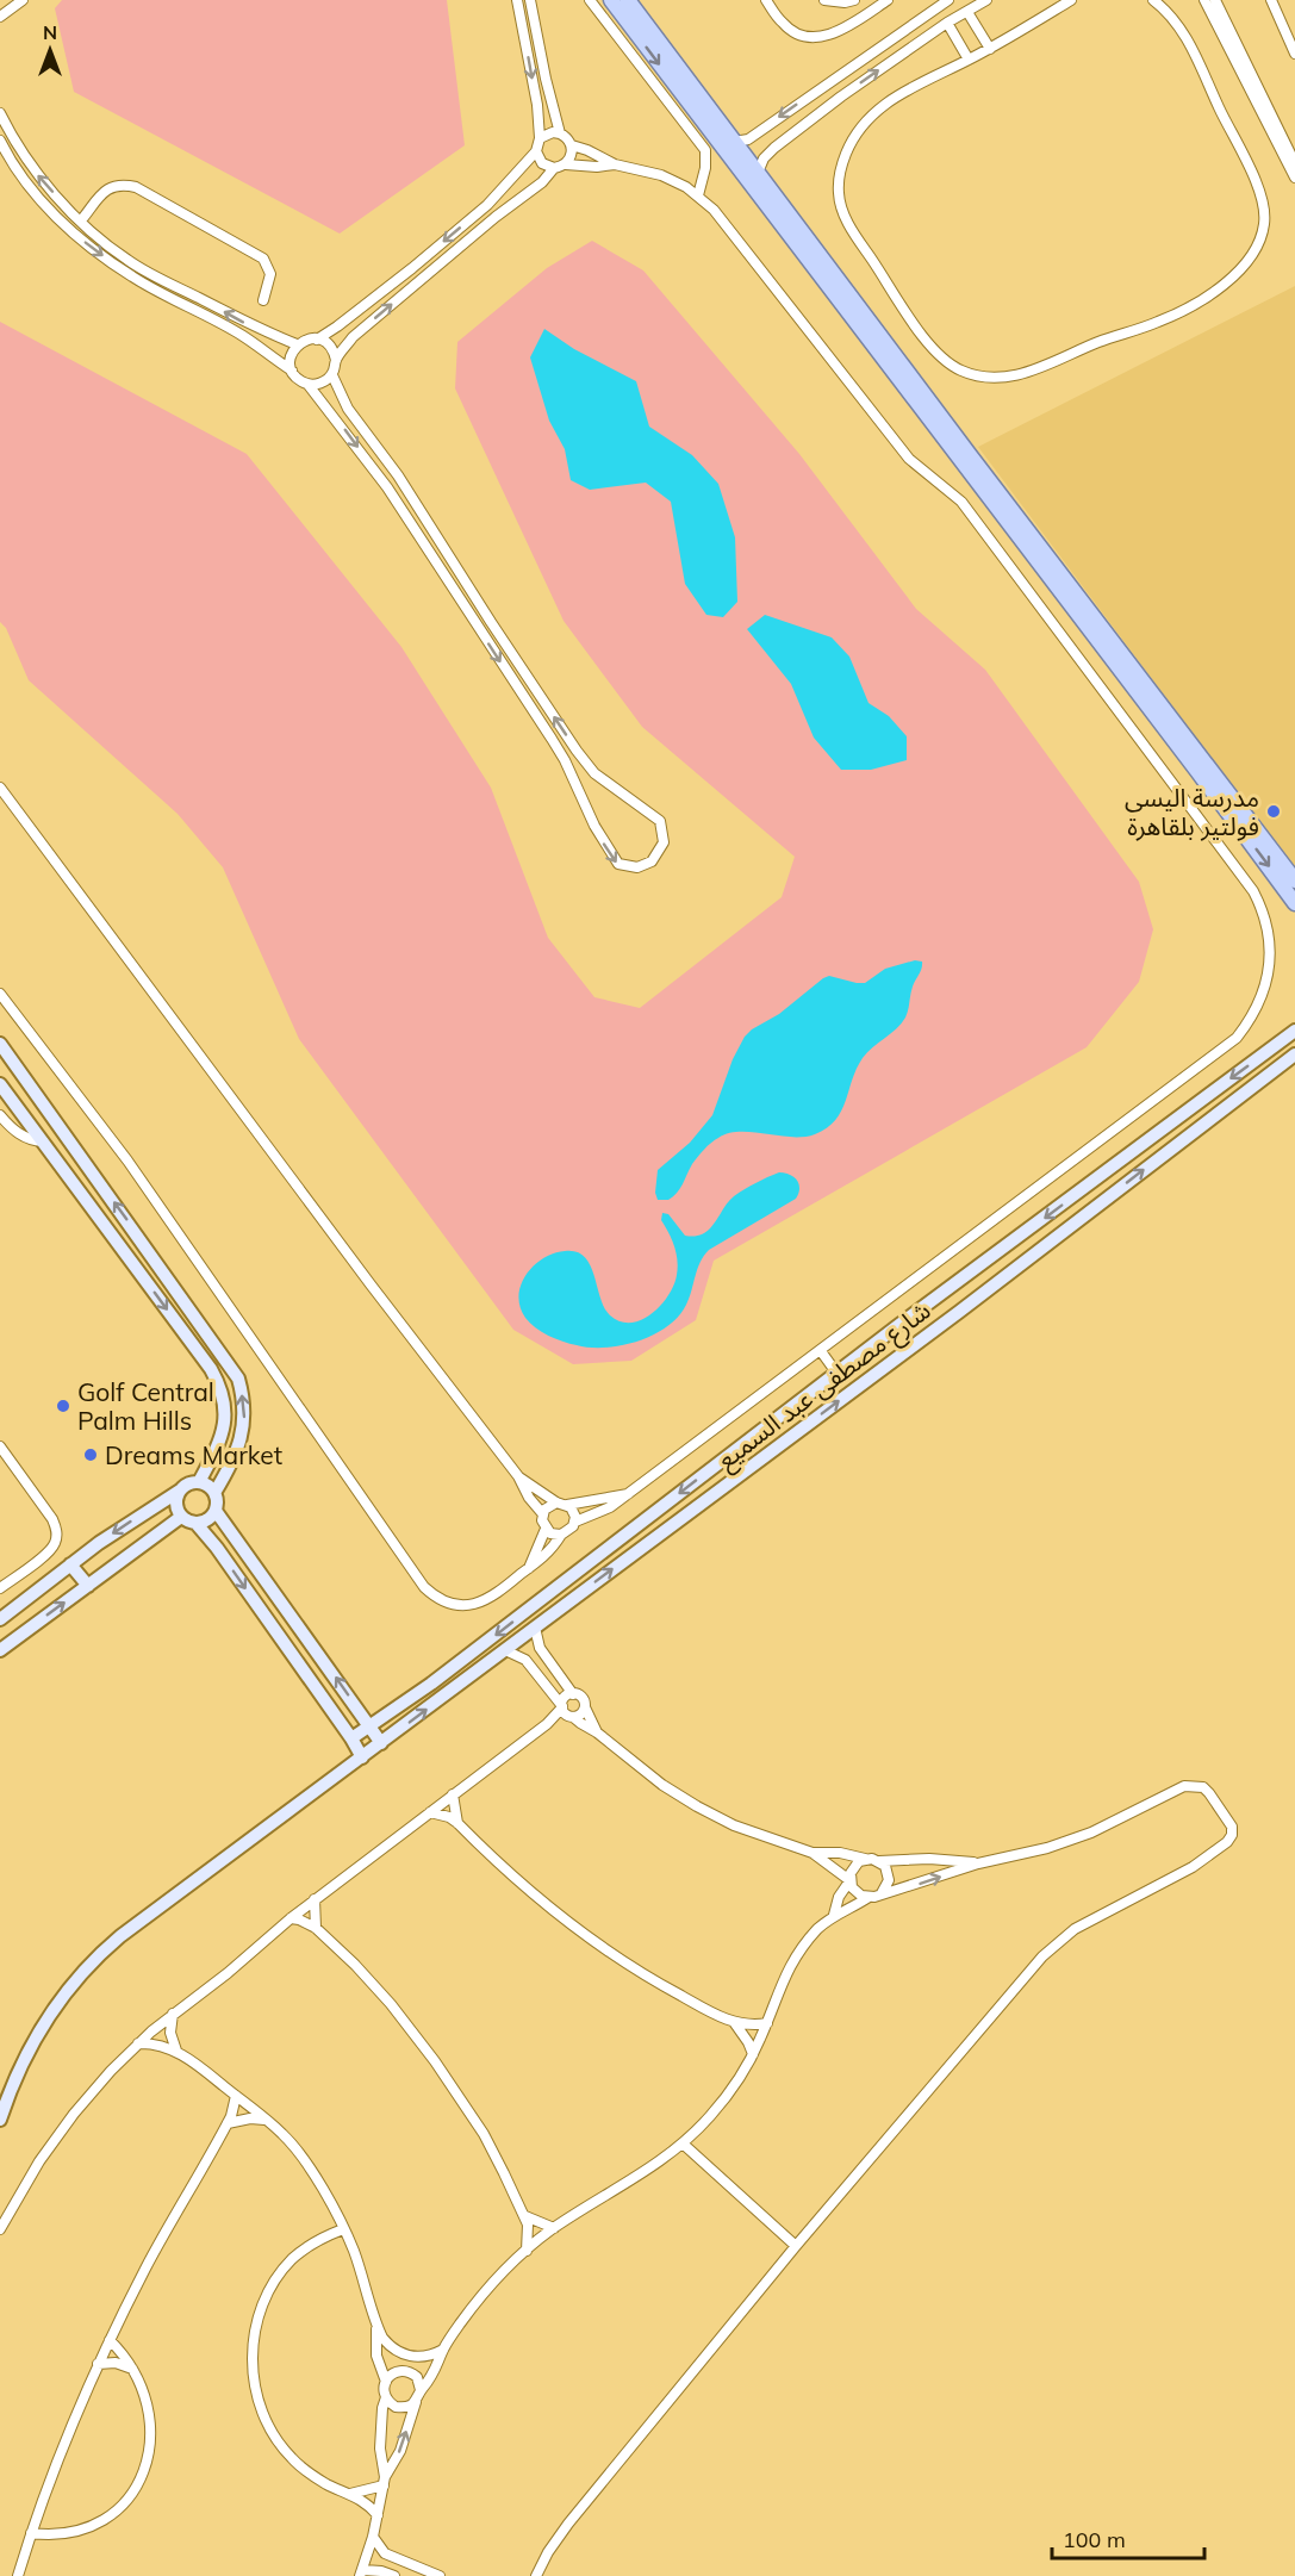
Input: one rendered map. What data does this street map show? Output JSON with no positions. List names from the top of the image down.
{
  "streets": {
    "street": ["شارع مصطفى عبد السميع"]
  },
  "places": ["مدرسة اليسي فولتير بلقاهرة", "Golf Central Palm Hills", "Dreams Market"],
  "scale_bar": "100 m",
  "north": "top"
}
